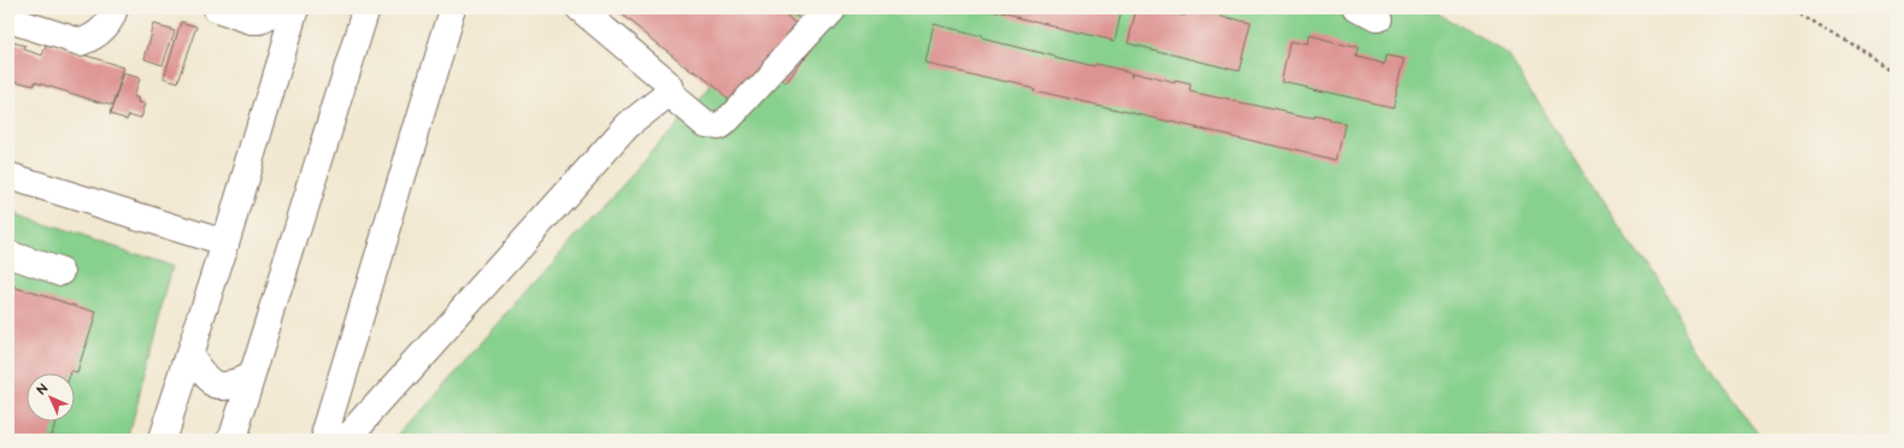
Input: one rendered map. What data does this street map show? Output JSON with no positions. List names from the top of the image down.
{
  "north": "top left"
}
